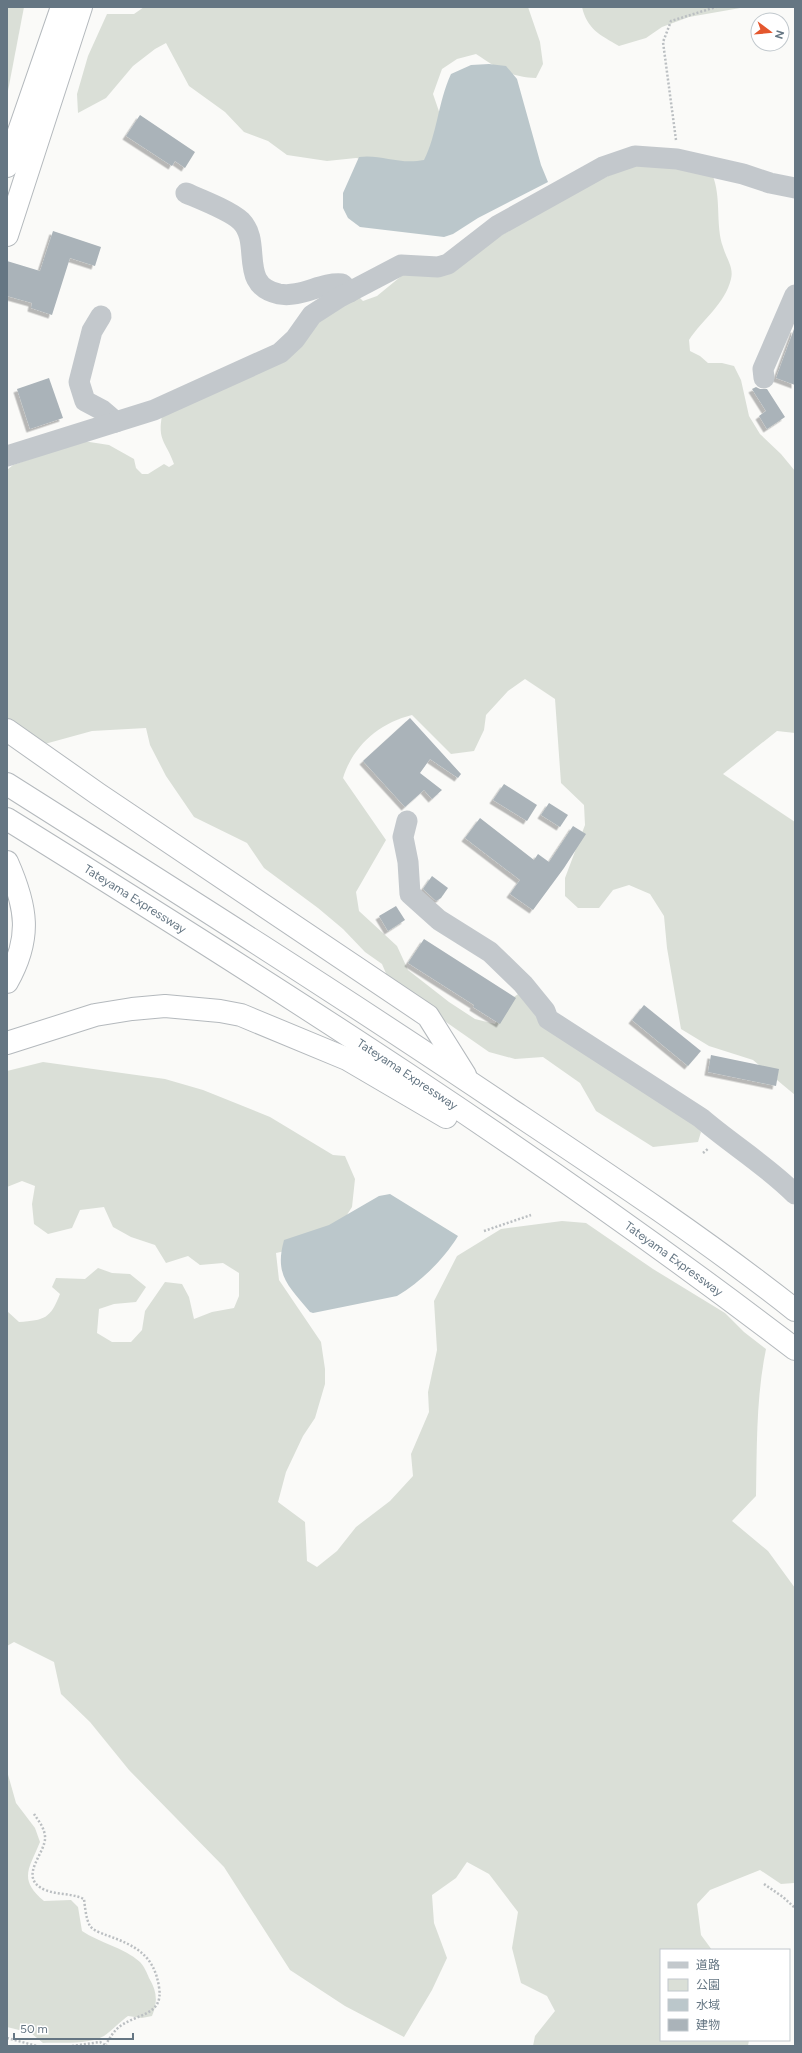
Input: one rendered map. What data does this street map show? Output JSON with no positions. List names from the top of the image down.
{
  "streets": {
    "highway": ["Tateyama Expressway"]
  },
  "legend": [
    "道路",
    "公園",
    "水域",
    "建物"
  ],
  "scale_bar": "50 m",
  "north": "right"
}
